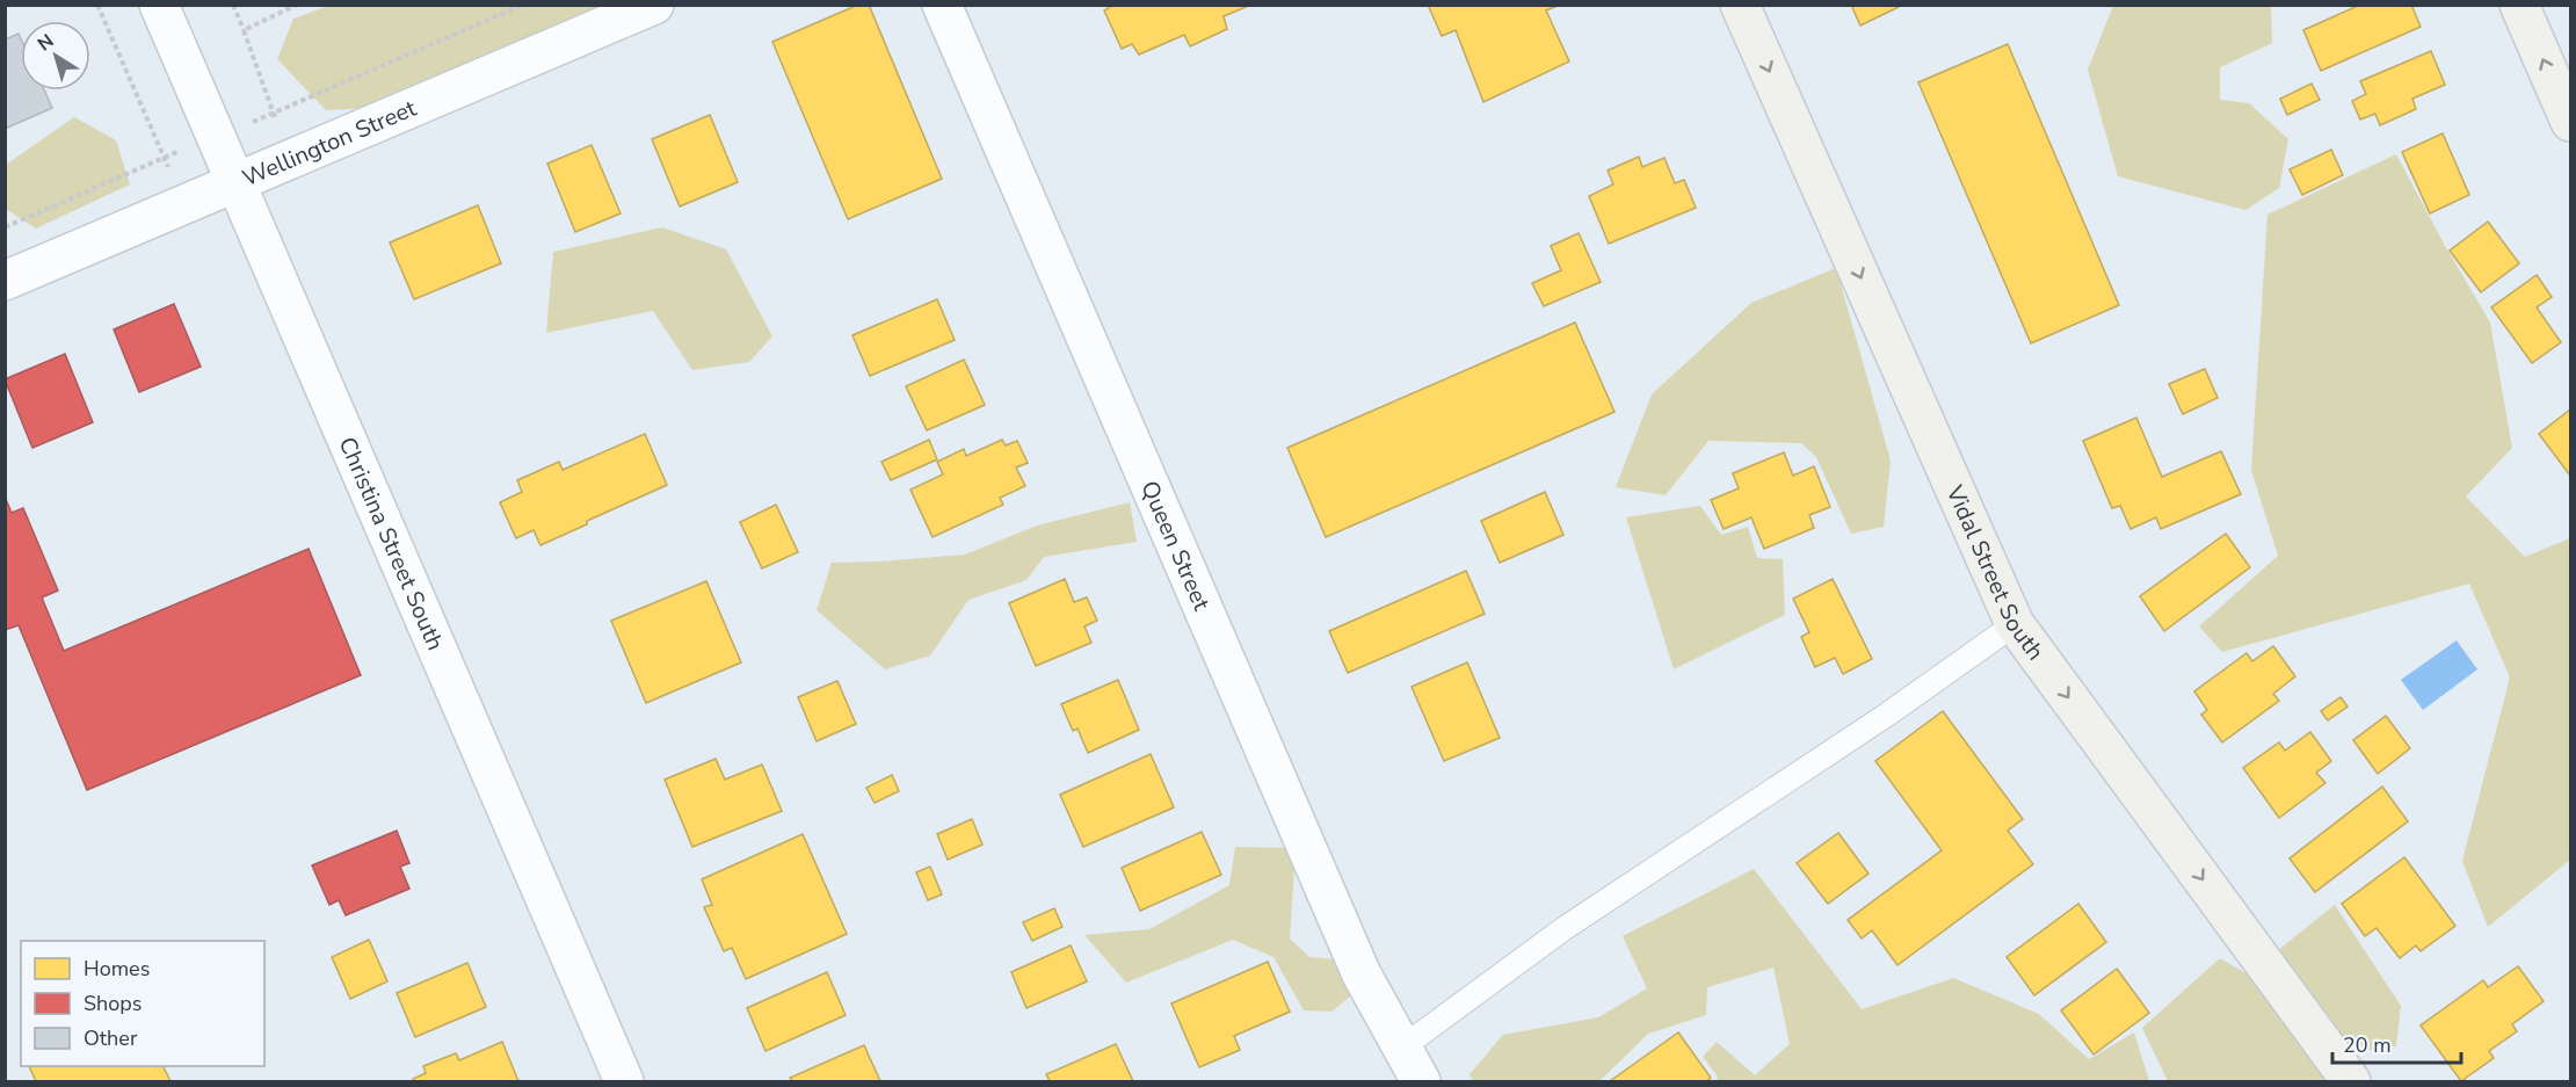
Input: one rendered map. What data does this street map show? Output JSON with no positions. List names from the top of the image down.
{
  "streets": {
    "main road": ["Vidal Street South"],
    "street": ["Wellington Street", "Christina Street South", "Queen Street"]
  },
  "crossings": [
    ["Wellington Street", "Christina Street South"]
  ],
  "one_way": ["Vidal Street South"],
  "legend": ["Homes", "Shops", "Other"],
  "scale_bar": "20 m",
  "north": "top left"
}
